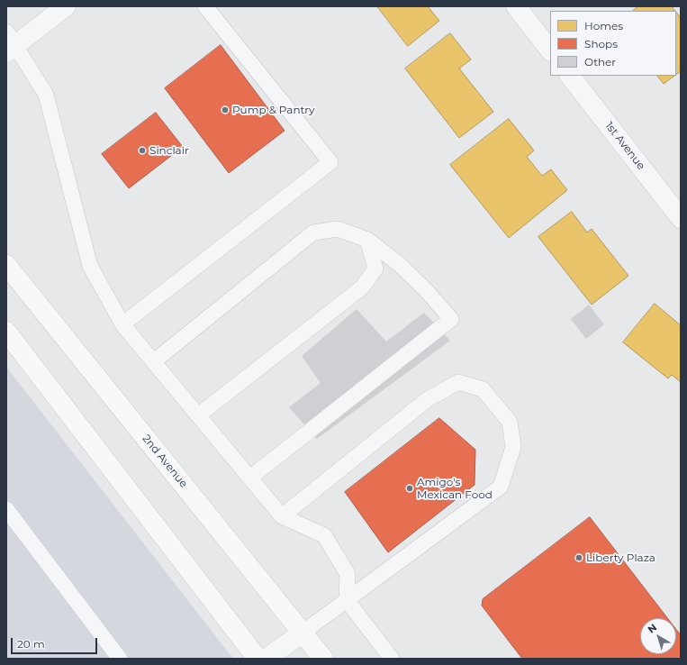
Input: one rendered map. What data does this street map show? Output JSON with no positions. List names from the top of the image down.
{
  "streets": {
    "main road": ["2nd Avenue"],
    "street": ["1st Avenue"]
  },
  "places": [
    "Pump & Pantry",
    "Sinclair",
    "Amigo's Mexican Food",
    "Liberty Plaza"
  ],
  "legend": ["Homes", "Shops", "Other"],
  "scale_bar": "20 m",
  "north": "top left"
}
